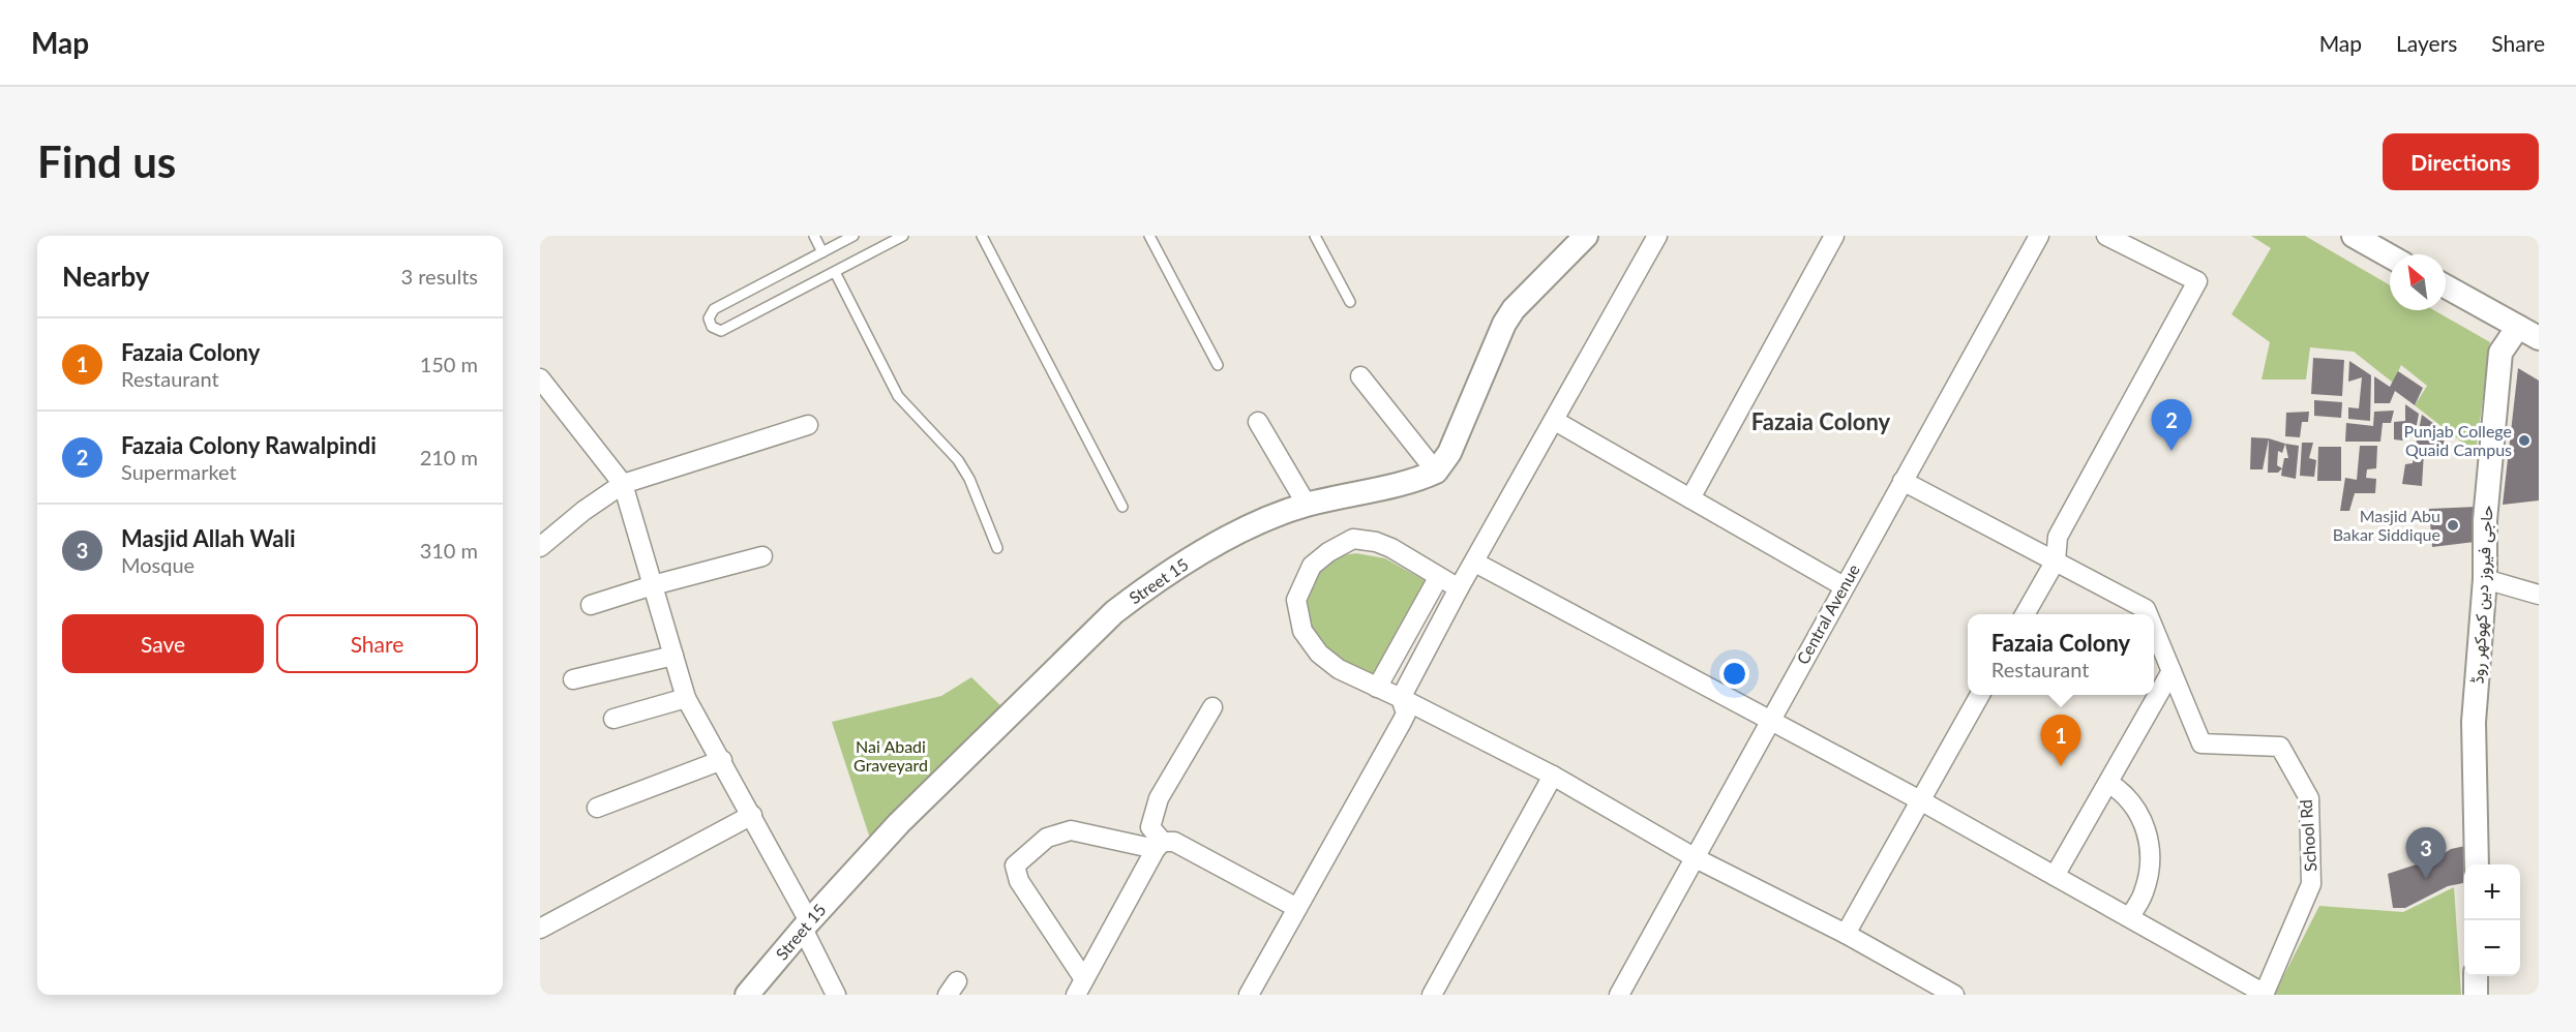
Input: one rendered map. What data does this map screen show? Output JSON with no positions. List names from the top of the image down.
{
  "streets": {
    "street": [
      "Street 15",
      "حاجی فیروز دین کھوکھر روڈ",
      "Central Avenue",
      "School Rd"
    ]
  },
  "districts": ["Fazaia Colony"],
  "parks": ["Nai Abadi Graveyard"],
  "places": ["Punjab College Quaid Campus", "Masjid Abu Bakar Siddique"],
  "north": "top left",
  "page": {
    "header": "Map",
    "nav": ["Map", "Layers", "Share"],
    "buttons": [
      "Directions",
      ["Save", "Share"]
    ],
    "title": "Find us",
    "heading": ["Nearby", "3 results"],
    "list": [
      {
        "mark": "1",
        "name": "Fazaia Colony",
        "note": "Restaurant",
        "value": "150 m"
      },
      {
        "mark": "2",
        "name": "Fazaia Colony Rawalpindi",
        "note": "Supermarket",
        "value": "210 m"
      },
      {
        "mark": "3",
        "name": "Masjid Allah Wali",
        "note": "Mosque",
        "value": "310 m"
      }
    ],
    "pins": ["2", "1", "3"],
    "popup": ["Fazaia Colony", "Restaurant"],
    "map_buttons": ["+", "−"]
  }
}
